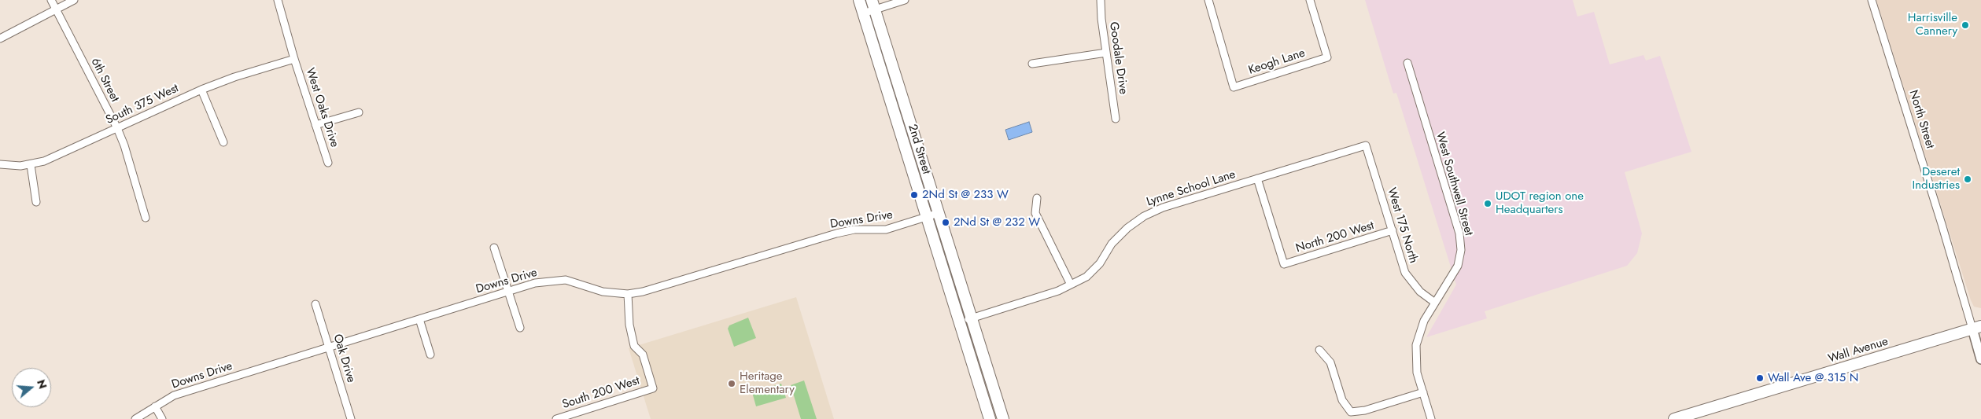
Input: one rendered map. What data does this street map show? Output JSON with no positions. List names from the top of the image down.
{
  "streets": {
    "main road": ["2nd Street", "Wall Avenue"],
    "street": [
      "Goodale Drive",
      "Keogh Lane",
      "6th Street",
      "South 375 West",
      "West Oaks Drive",
      "North Street",
      "West Southwell Street",
      "Lynne School Lane",
      "Downs Drive",
      "West 175 North",
      "North 200 West",
      "Oak Drive",
      "South 200 West"
    ]
  },
  "crossings": [
    ["6th Street", "South 375 West"],
    ["South 375 West", "West Oaks Drive"],
    ["North Street", "Wall Avenue"],
    ["2nd Street", "Lynne School Lane"],
    ["2nd Street", "Downs Drive"],
    ["West Southwell Street", "West 175 North"],
    ["Lynne School Lane", "West 175 North"],
    ["Lynne School Lane", "North 200 West"],
    ["Downs Drive", "Oak Drive"],
    ["Downs Drive", "South 200 West"],
    ["West 175 North", "North 200 West"]
  ],
  "places": [
    "Harrisville Cannery",
    "Deseret Industries",
    "2Nd St @ 233 W",
    "UDOT region one Headquarters",
    "2Nd St @ 232 W",
    "Wall Ave @ 315 N",
    "Heritage Elementary"
  ],
  "north": "right"
}
